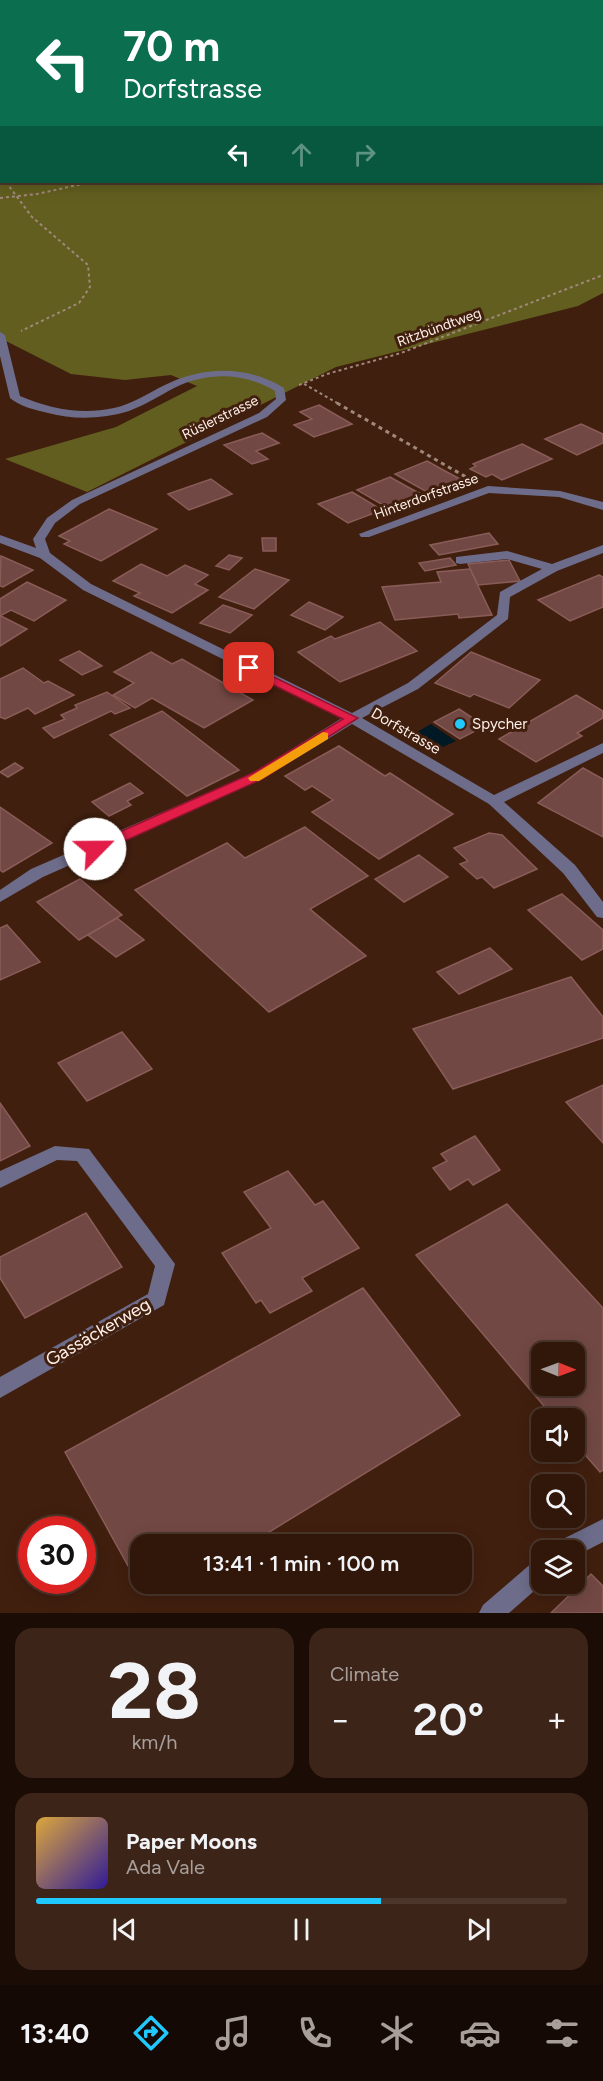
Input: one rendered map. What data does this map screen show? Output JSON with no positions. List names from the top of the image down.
{
  "streets": {
    "street": [
      "Rüslerstrasse",
      "Hinterdorfstrasse",
      "Dorfstrasse",
      "Gassäckerweg"
    ],
    "path": ["Ritzbündtweg"]
  },
  "crossings": [
    ["Ritzbündtweg", "Rüslerstrasse"],
    ["Rüslerstrasse", "Dorfstrasse"]
  ],
  "places": ["Spycher"],
  "north": "right",
  "page": {
    "turn": ["70 m", "Dorfstrasse"],
    "limit": "30",
    "trip": "13:41 · 1 min · 100 m",
    "tile": [
      ["28", "km/h"],
      "Climate"
    ],
    "heat": ["−", "20°", "+"],
    "song": ["Paper Moons", "Ada Vale"],
    "tabs": "13:40"
  }
}
